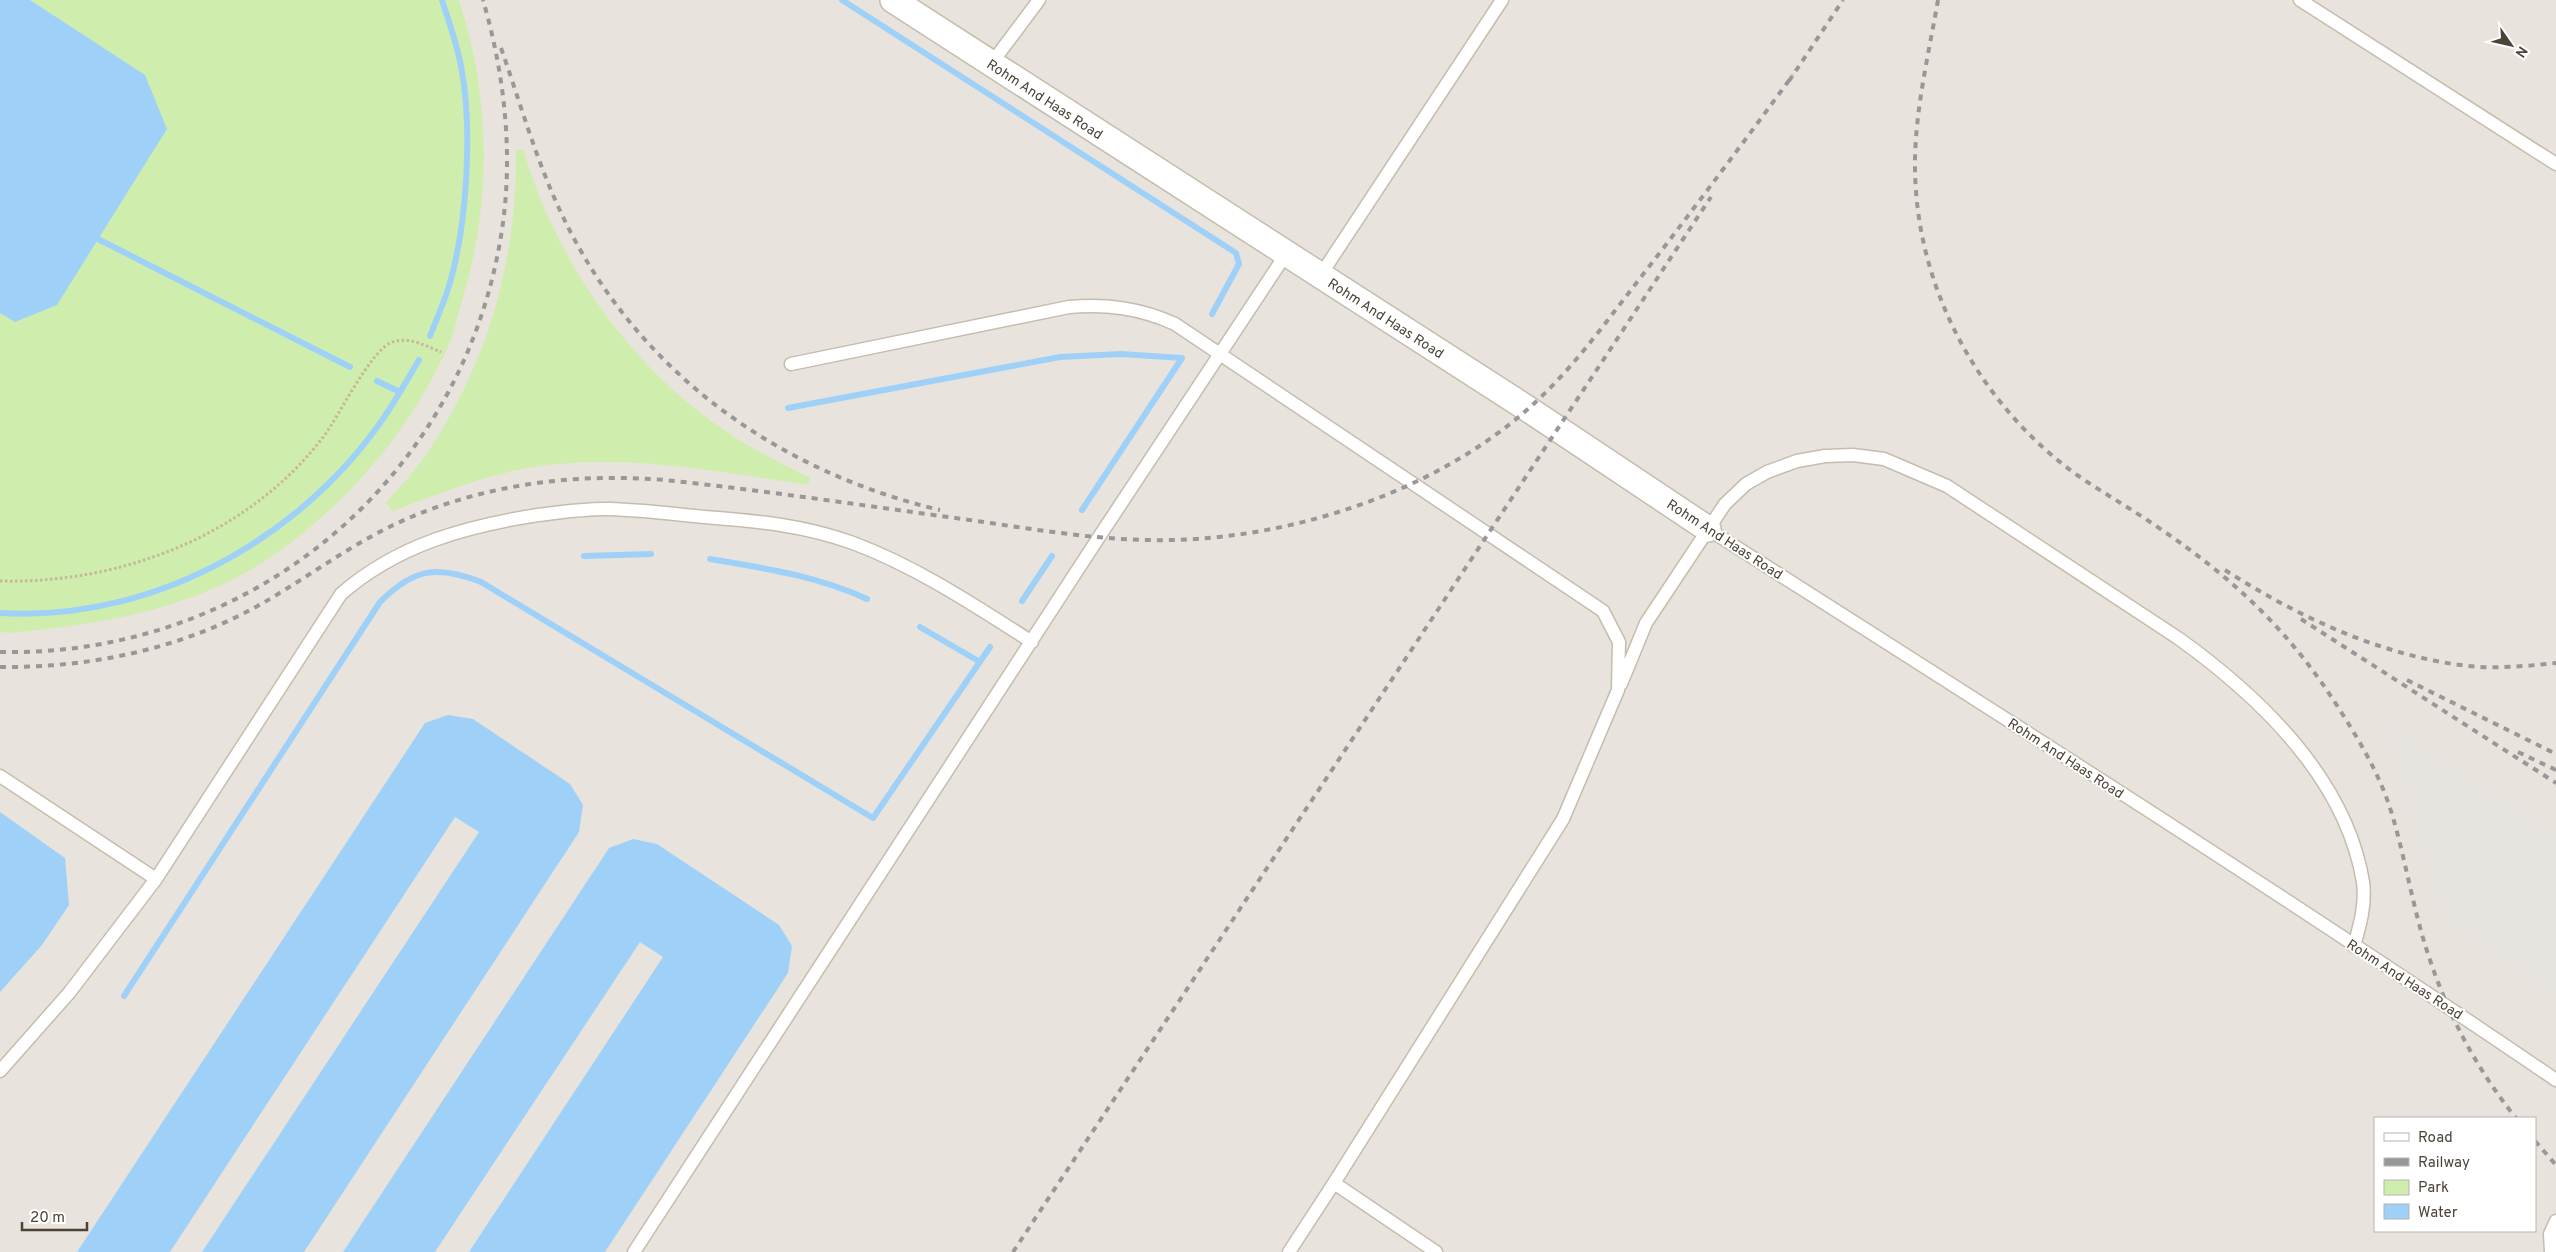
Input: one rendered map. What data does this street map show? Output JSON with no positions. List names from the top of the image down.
{
  "streets": {
    "street": ["Rohm And Haas Road"]
  },
  "legend": [
    "Road",
    "Railway",
    "Park",
    "Water"
  ],
  "scale_bar": "20 m",
  "north": "bottom right"
}
